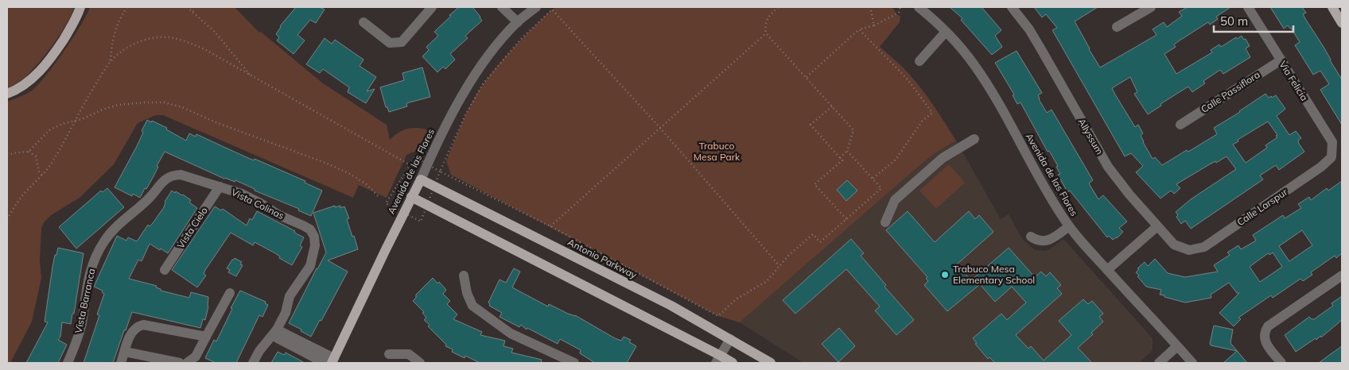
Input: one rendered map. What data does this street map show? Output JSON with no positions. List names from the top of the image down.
{
  "streets": {
    "main road": ["Avenida de las Flores", "Antonio Parkway"],
    "street": [
      "Via Felicia",
      "Calle Passiflora",
      "Allyssum",
      "Vista Colinas",
      "Calle Larspur",
      "Vista Cielo",
      "Vista Barranca"
    ]
  },
  "crossings": [
    ["Via Felicia", "Calle Passiflora"],
    ["Via Felicia", "Calle Larspur"],
    ["Allyssum", "Calle Larspur"],
    ["Avenida de las Flores", "Antonio Parkway"],
    ["Vista Colinas", "Vista Cielo"],
    ["Vista Colinas", "Vista Barranca"]
  ],
  "parks": ["Trabuco Mesa Park"],
  "places": ["Trabuco Mesa Elementary School"],
  "scale_bar": "50 m"
}
